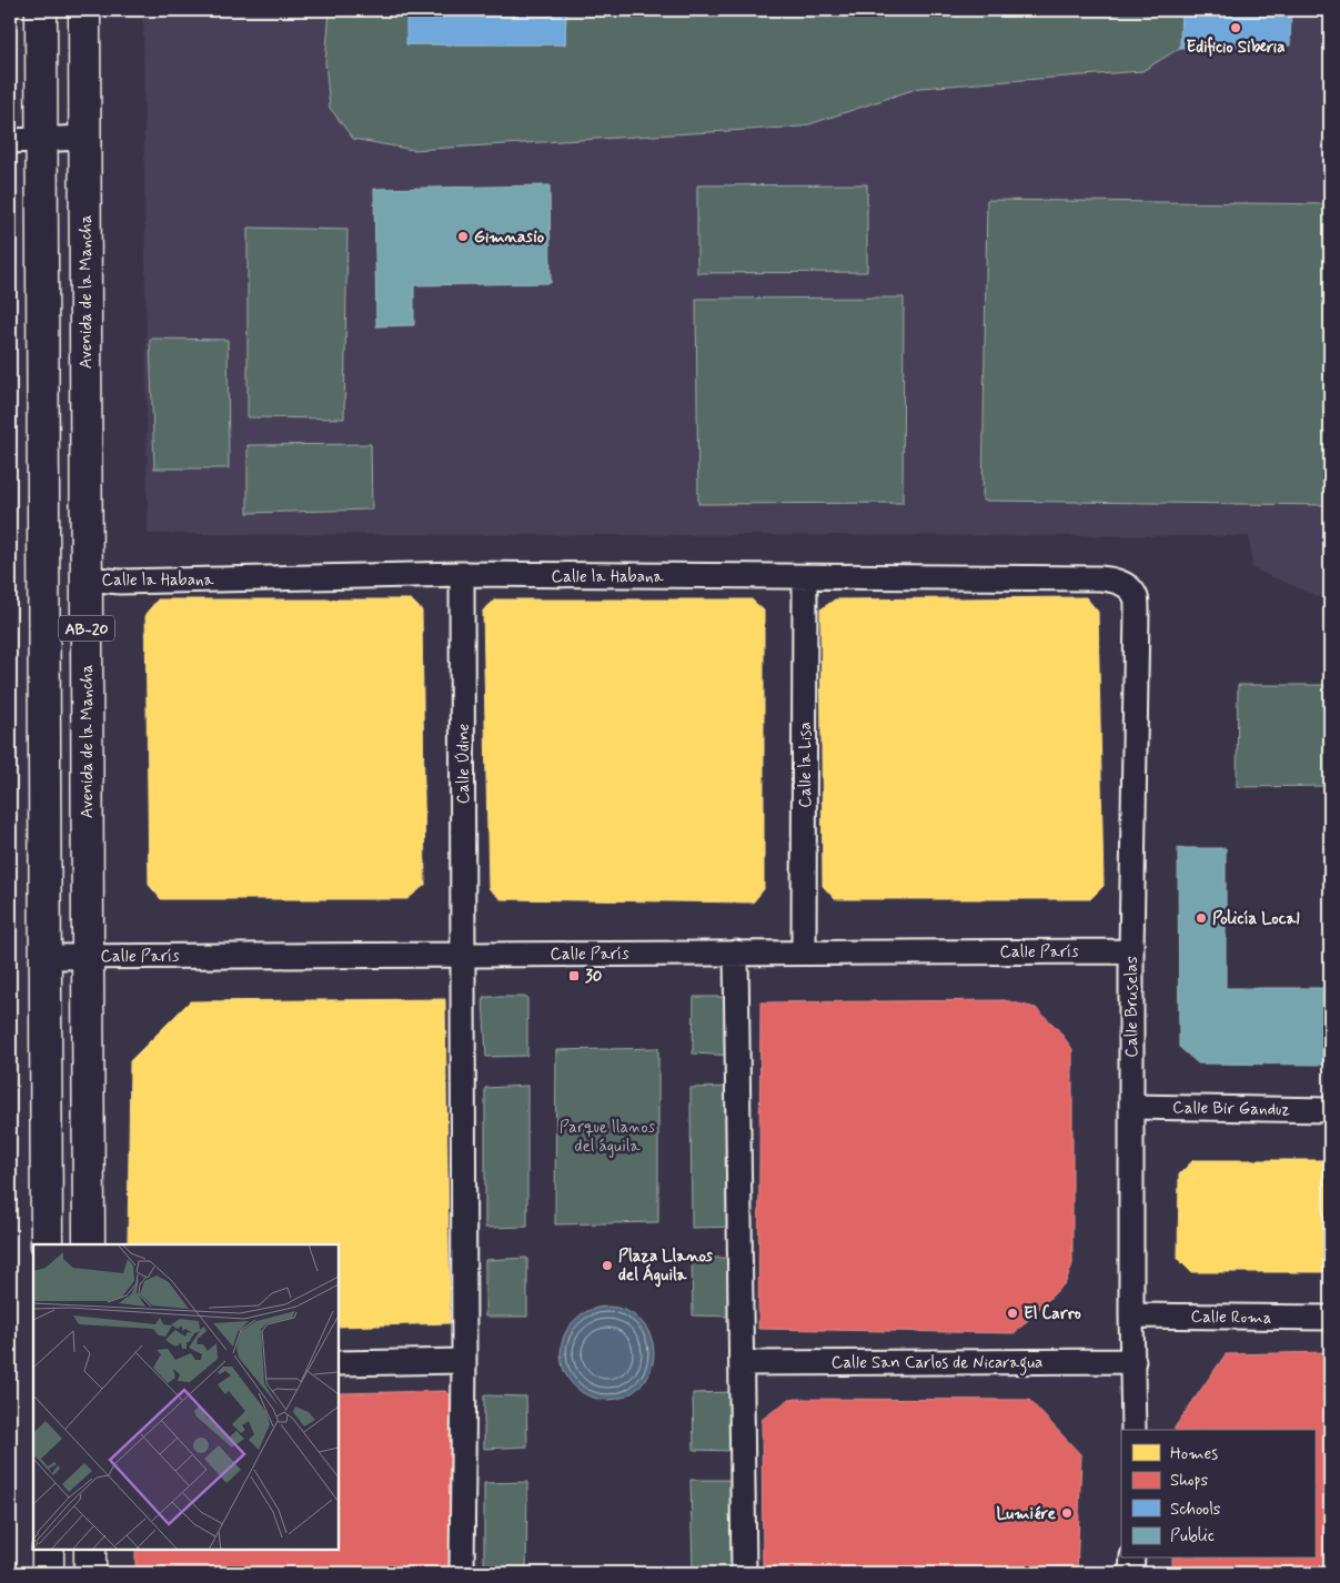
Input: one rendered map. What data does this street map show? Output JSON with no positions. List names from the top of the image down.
{
  "streets": {
    "main road": ["Avenida de la Mancha", "AB-20"],
    "street": [
      "Calle la Habana",
      "Calle Údine",
      "Calle la Lisa",
      "Calle París",
      "Calle Bruselas",
      "Calle Bir Ganduz",
      "Calle Roma",
      "Calle San Carlos de Nicaragua"
    ]
  },
  "crossings": [
    ["Avenida de la Mancha", "Calle la Habana"],
    ["Avenida de la Mancha", "Calle París"],
    ["Calle la Habana", "Calle Údine"],
    ["Calle la Habana", "Calle la Lisa"],
    ["Calle la Habana", "Calle Bruselas"],
    ["Calle Údine", "Calle París"],
    ["Calle la Lisa", "Calle París"],
    ["Calle París", "Calle Bruselas"],
    ["Calle Bruselas", "Calle Bir Ganduz"],
    ["Calle Bruselas", "Calle Roma"],
    ["Calle Bruselas", "Calle San Carlos de Nicaragua"]
  ],
  "parks": ["Parque llanos del águila"],
  "places": {
    "other": [
      "Edificio Siberia",
      "Gimnasio",
      "Policía Local",
      "Plaza Llanos del Águila",
      "El Carro",
      "Lumiére"
    ],
    "transit": ["30"]
  },
  "legend": [
    "Homes",
    "Shops",
    "Schools",
    "Public"
  ]
}
